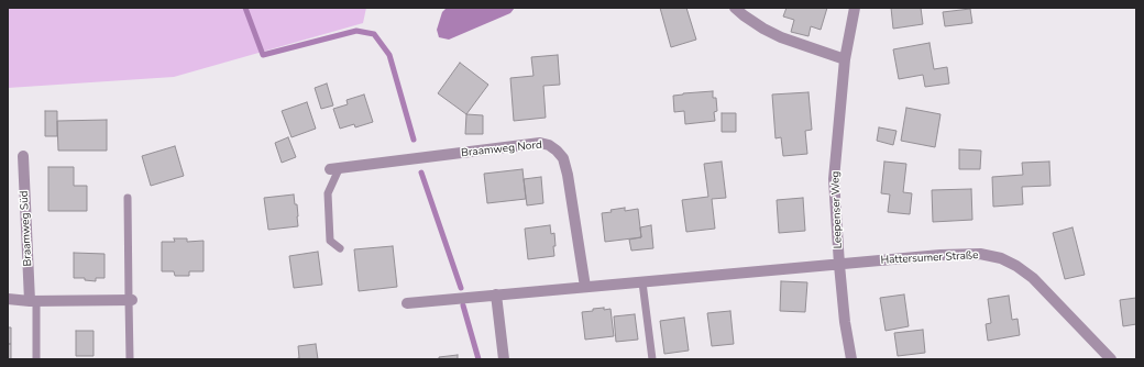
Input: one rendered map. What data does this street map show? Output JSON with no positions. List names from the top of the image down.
{
  "streets": {
    "street": [
      "Braamweg Nord",
      "Leepenser Weg",
      "Braamweg Süd",
      "Hattersumer Straße"
    ]
  },
  "crossings": [
    ["Leepenser Weg", "Hattersumer Straße"]
  ]
}
